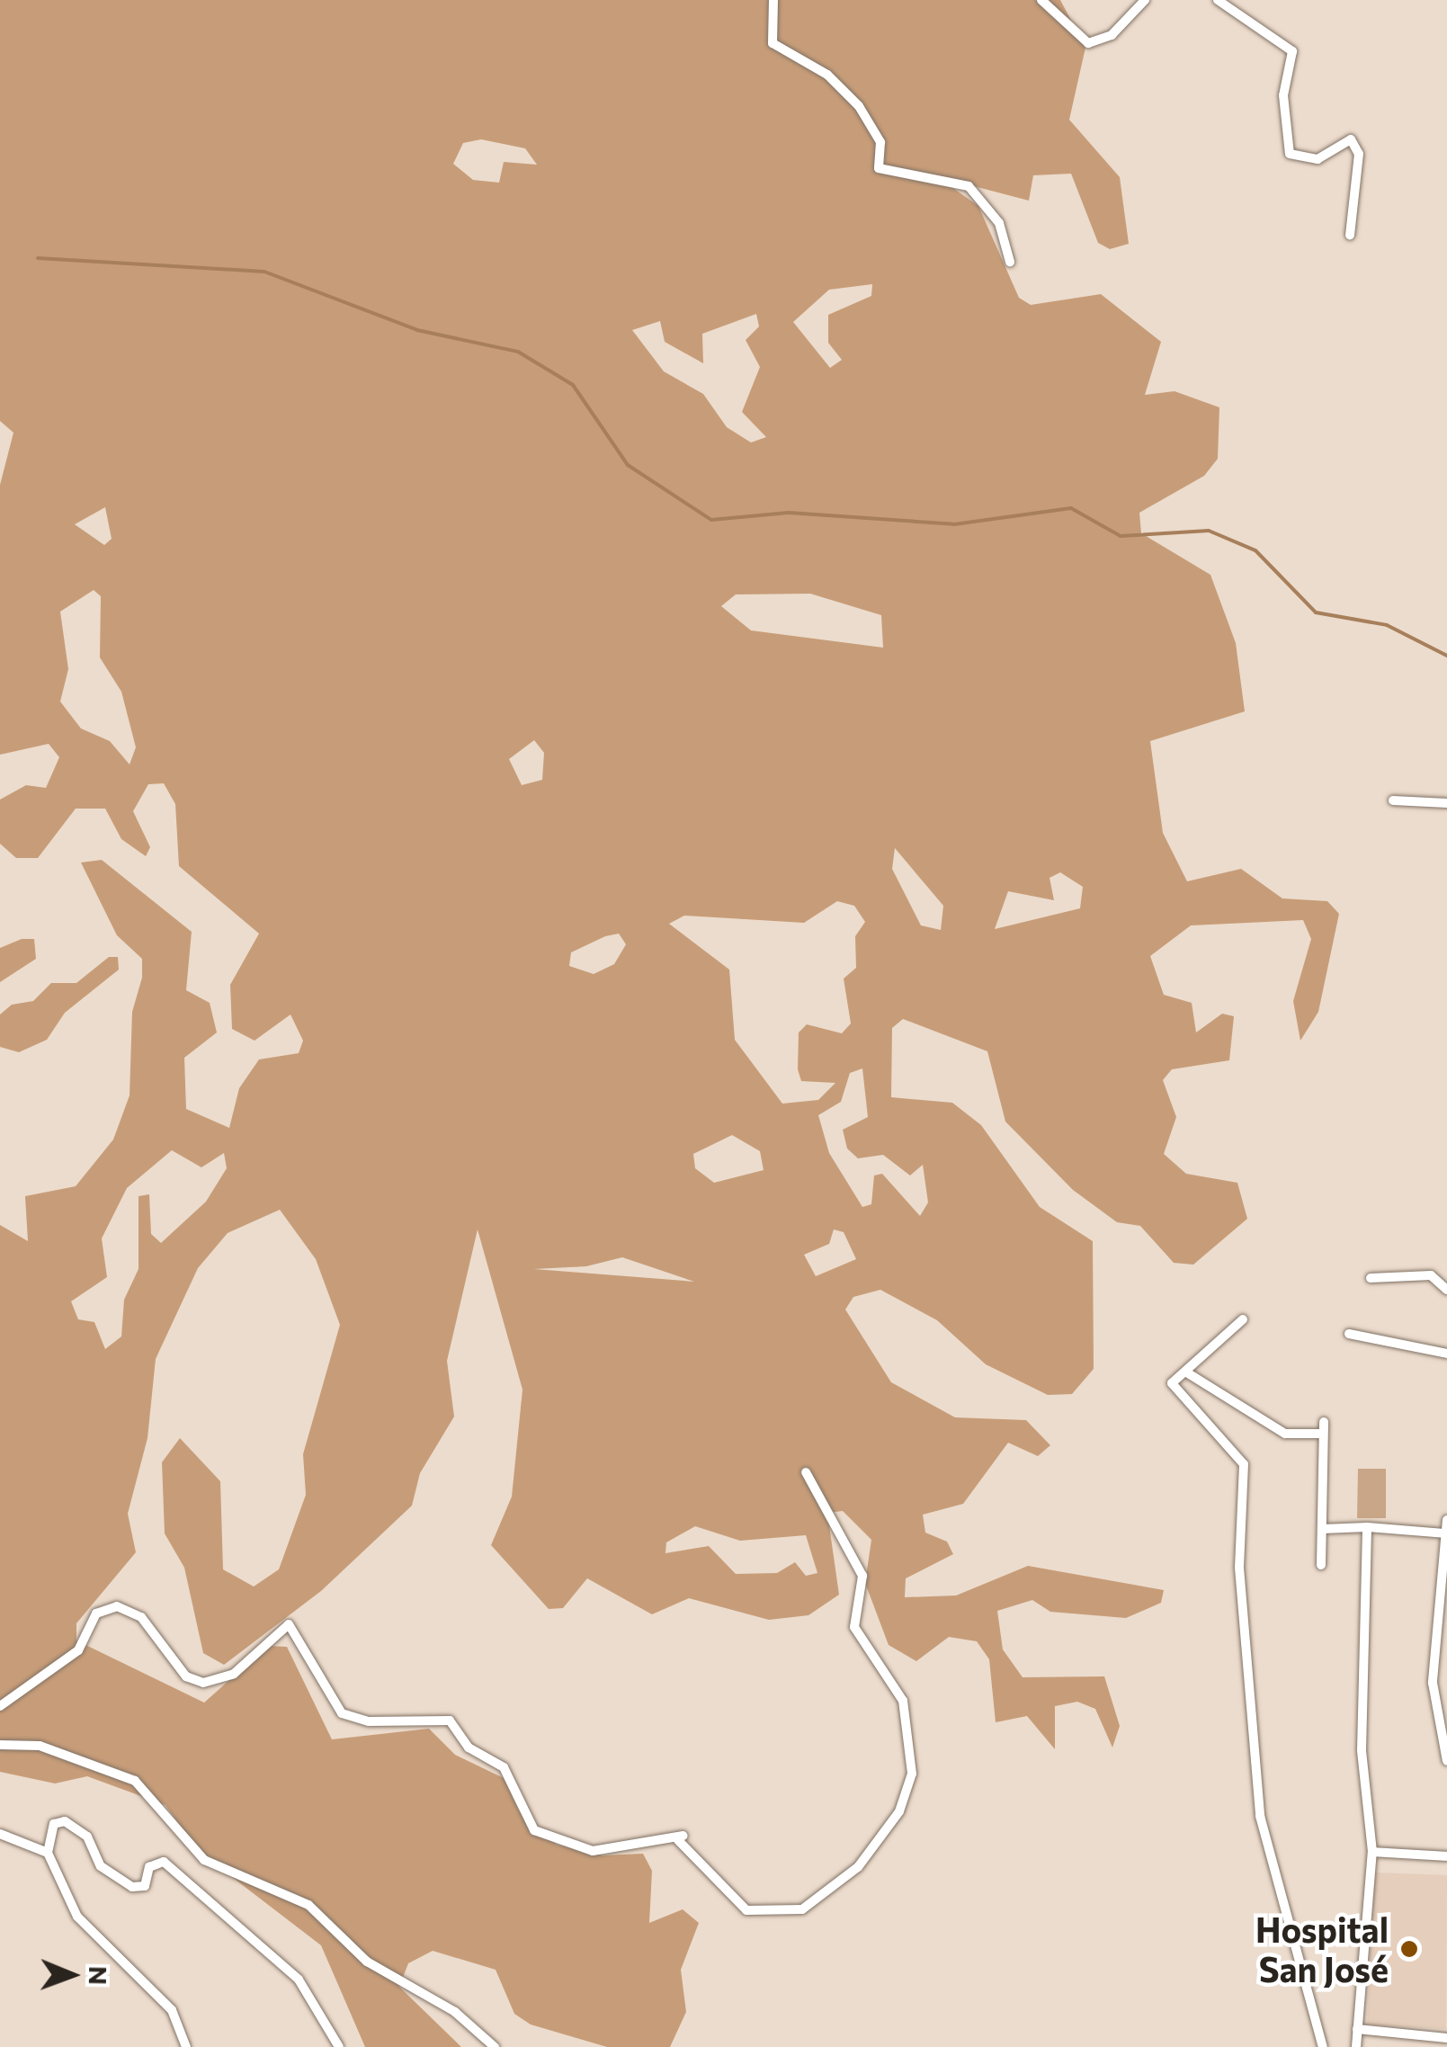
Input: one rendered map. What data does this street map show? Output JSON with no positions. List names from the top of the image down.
{
  "places": ["Hospital San José"],
  "north": "right"
}
